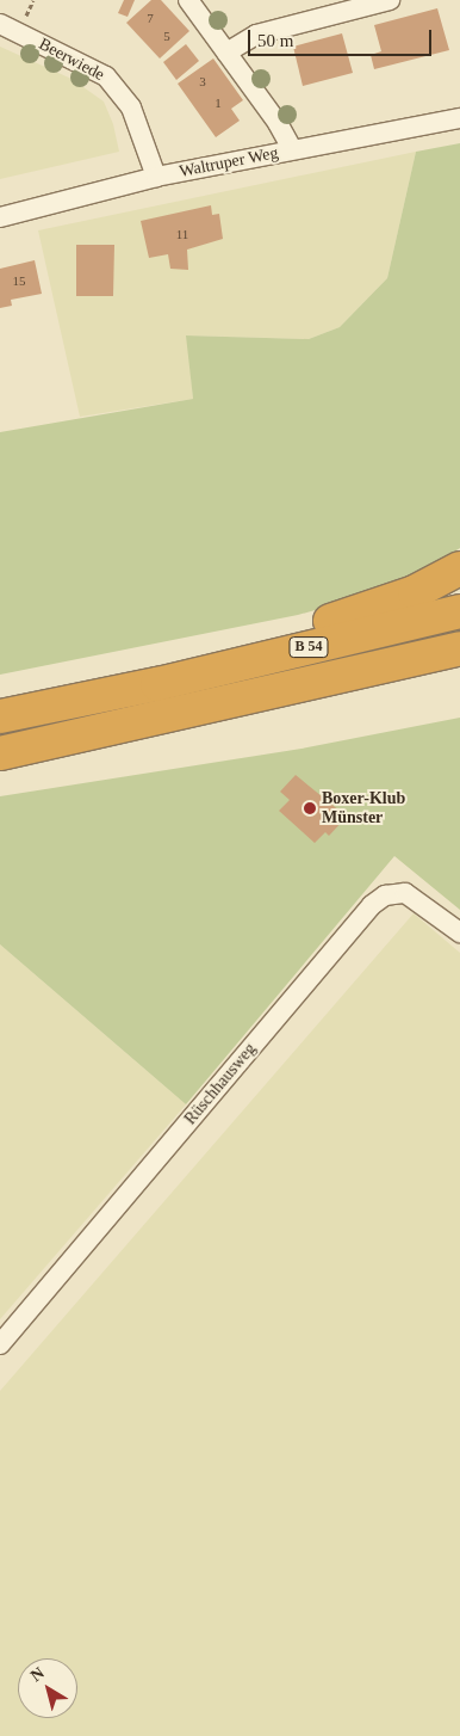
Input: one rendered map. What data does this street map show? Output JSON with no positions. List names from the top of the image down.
{
  "streets": {
    "highway": ["B 54"],
    "street": ["Beerwiede", "Waltruper Weg", "Rüschhausweg"]
  },
  "crossings": [
    ["Beerwiede", "Waltruper Weg"]
  ],
  "places": ["Boxer-Klub Münster"],
  "house_numbers": [
    "7",
    "5",
    "3",
    "1",
    "11",
    "15"
  ],
  "scale_bar": "50 m",
  "north": "top left"
}
